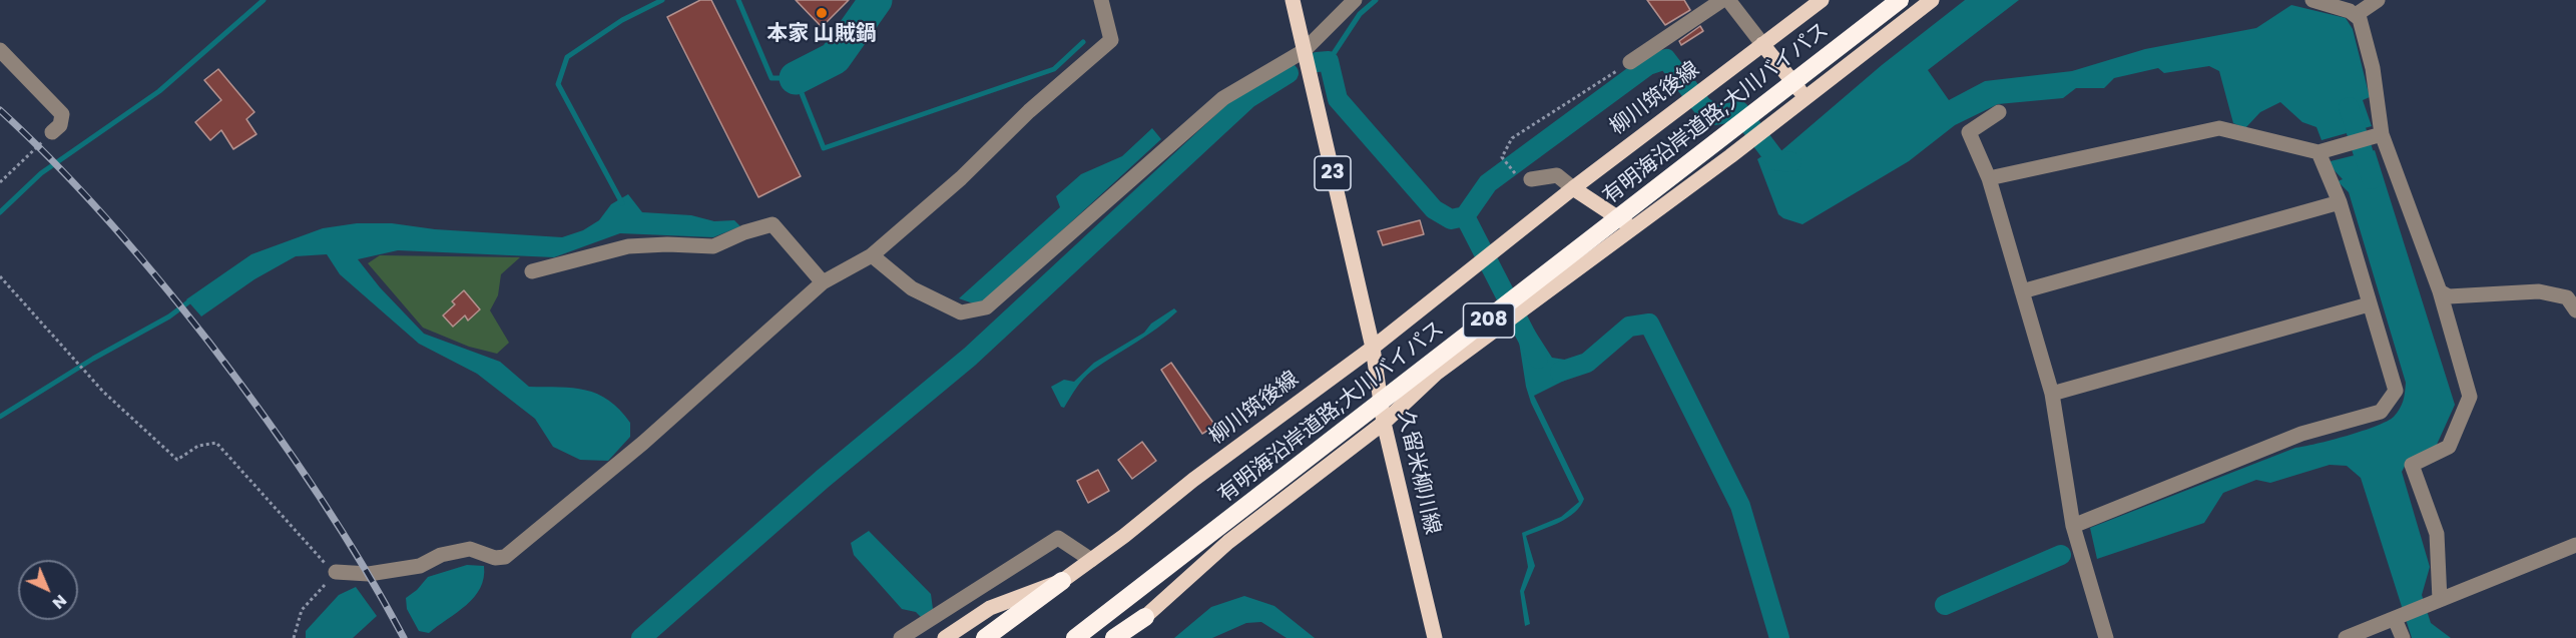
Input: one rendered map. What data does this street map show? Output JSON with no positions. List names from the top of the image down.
{
  "streets": {
    "highway": ["有明海沿岸道路;大川バイパス", "208"],
    "main road": ["柳川筑後線", "23", "久留米柳川線"]
  },
  "crossings": [
    ["柳川筑後線", "久留米柳川線"]
  ],
  "places": ["本家 山賊鍋"],
  "north": "bottom right"
}
